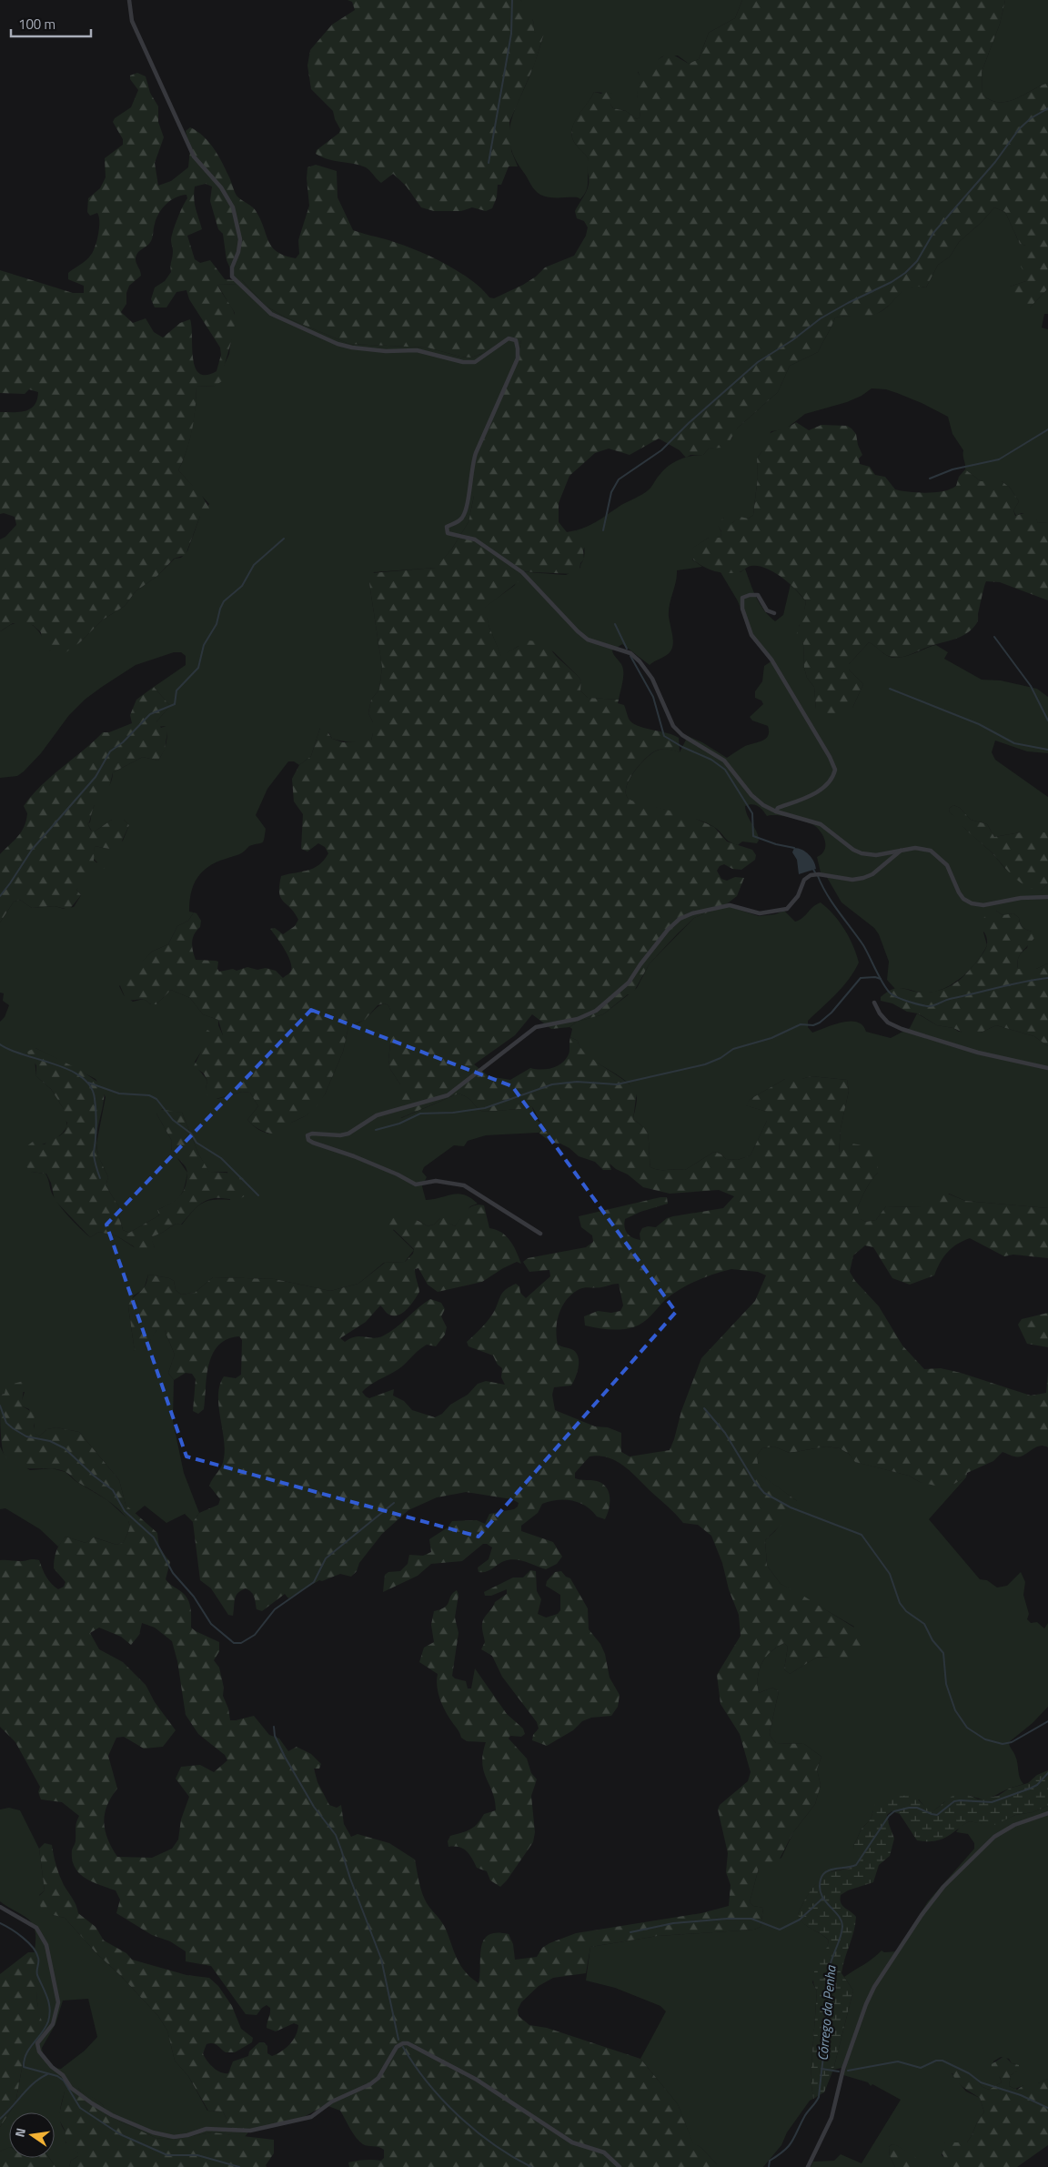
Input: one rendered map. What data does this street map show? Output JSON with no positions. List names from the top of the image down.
{
  "water": ["Córrego da Penha"],
  "scale_bar": "100 m",
  "north": "left"
}
